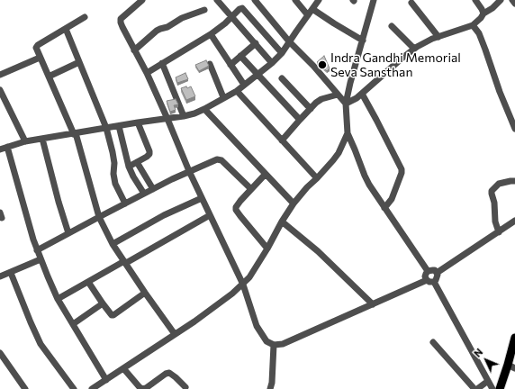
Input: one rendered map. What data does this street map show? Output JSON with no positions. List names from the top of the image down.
{
  "places": ["Indra Gandhi Memorial Seva Sansthan"],
  "north": "top left"
}
